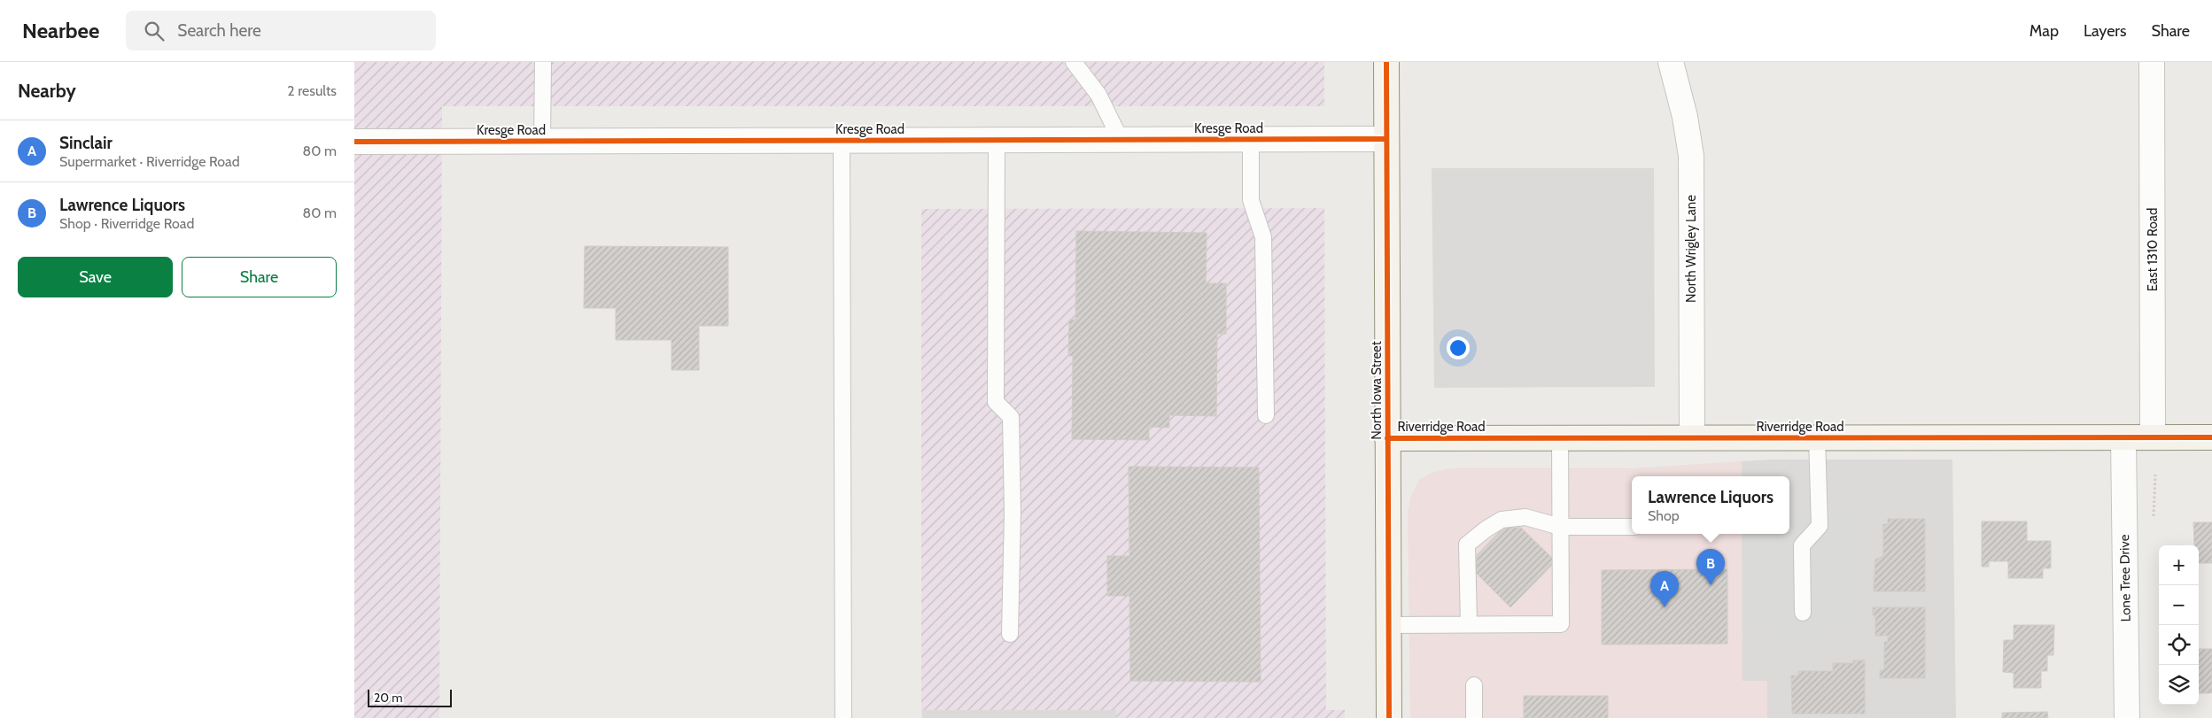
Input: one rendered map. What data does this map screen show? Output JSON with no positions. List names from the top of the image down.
{
  "streets": {
    "street": [
      "Kresge Road",
      "North Wrigley Lane",
      "East 1310 Road",
      "North Iowa Street",
      "Riverridge Road",
      "Lone Tree Drive"
    ]
  },
  "crossings": [
    ["Kresge Road", "North Iowa Street"],
    ["North Wrigley Lane", "Riverridge Road"],
    ["East 1310 Road", "Riverridge Road"],
    ["North Iowa Street", "Riverridge Road"],
    ["Riverridge Road", "Lone Tree Drive"]
  ],
  "scale_bar": "20 m",
  "page": {
    "header": "Nearbee",
    "search": "Search here",
    "nav": ["Map", "Layers", "Share"],
    "heading": ["Nearby", "2 results"],
    "list": [
      {
        "mark": "A",
        "name": "Sinclair",
        "note": "Supermarket · Riverridge Road",
        "value": "80 m"
      },
      {
        "mark": "B",
        "name": "Lawrence Liquors",
        "note": "Shop · Riverridge Road",
        "value": "80 m"
      }
    ],
    "buttons": ["Save", "Share"],
    "popup": ["Lawrence Liquors", "Shop"],
    "map_buttons": ["+", "−"],
    "pins": ["B", "A"],
    "scale": "20 m"
  }
}
